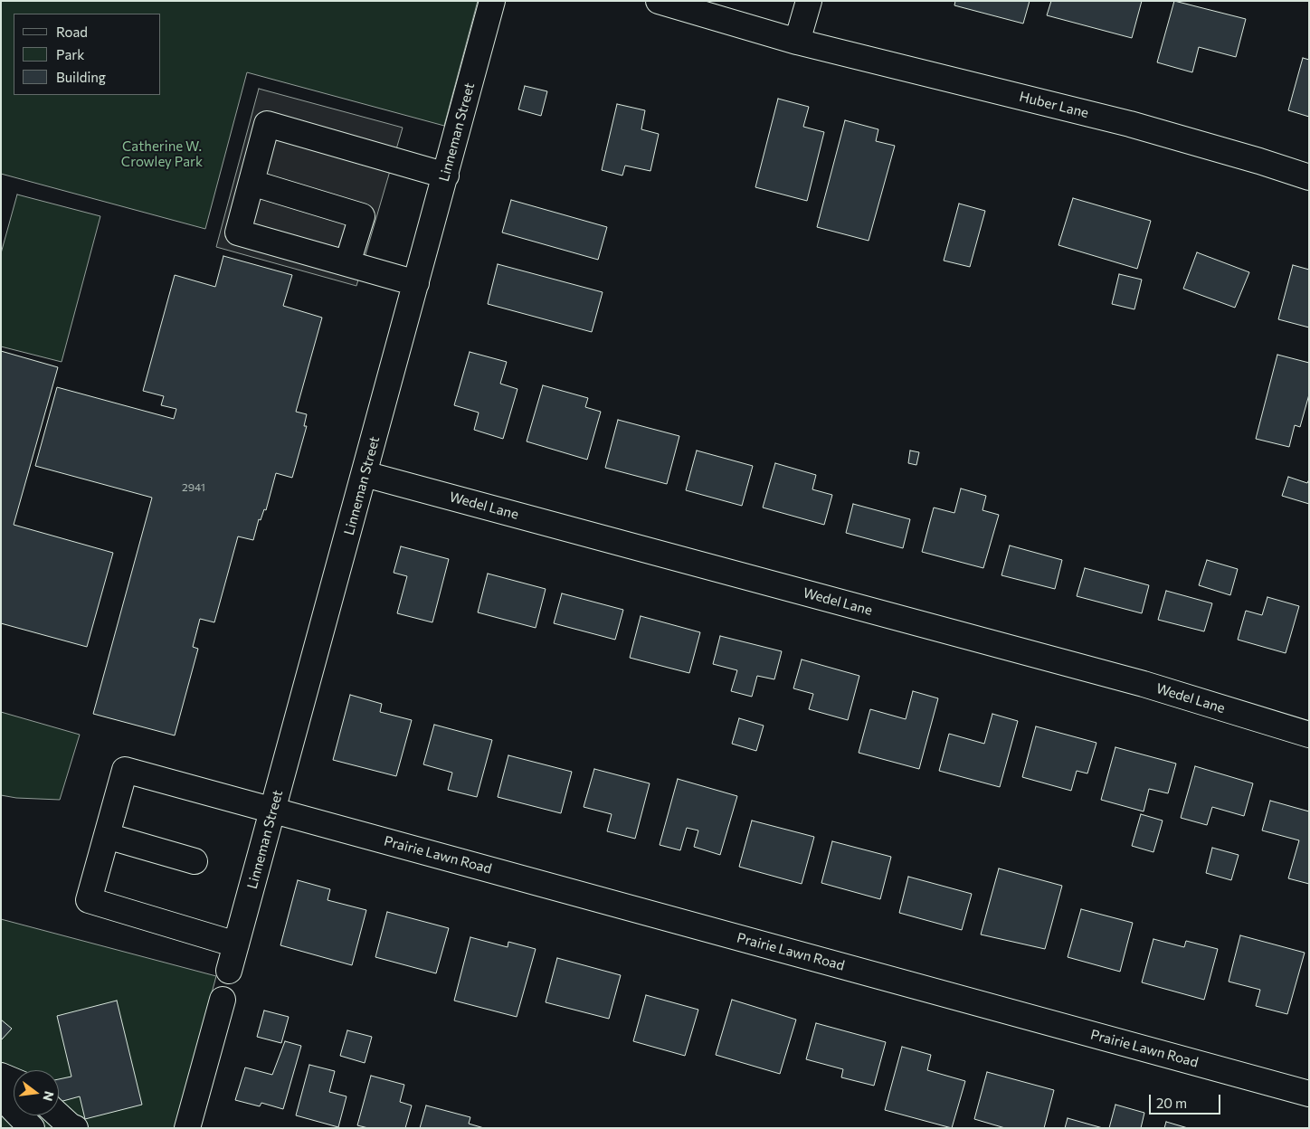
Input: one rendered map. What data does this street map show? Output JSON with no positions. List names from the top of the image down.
{
  "streets": {
    "street": [
      "Huber Lane",
      "Linneman Street",
      "Wedel Lane",
      "Prairie Lawn Road"
    ]
  },
  "crossings": [
    ["Linneman Street", "Wedel Lane"],
    ["Linneman Street", "Prairie Lawn Road"]
  ],
  "parks": ["Catherine W. Crowley Park"],
  "house_numbers": ["2941"],
  "legend": ["Road", "Park", "Building"],
  "scale_bar": "20 m",
  "north": "right"
}
